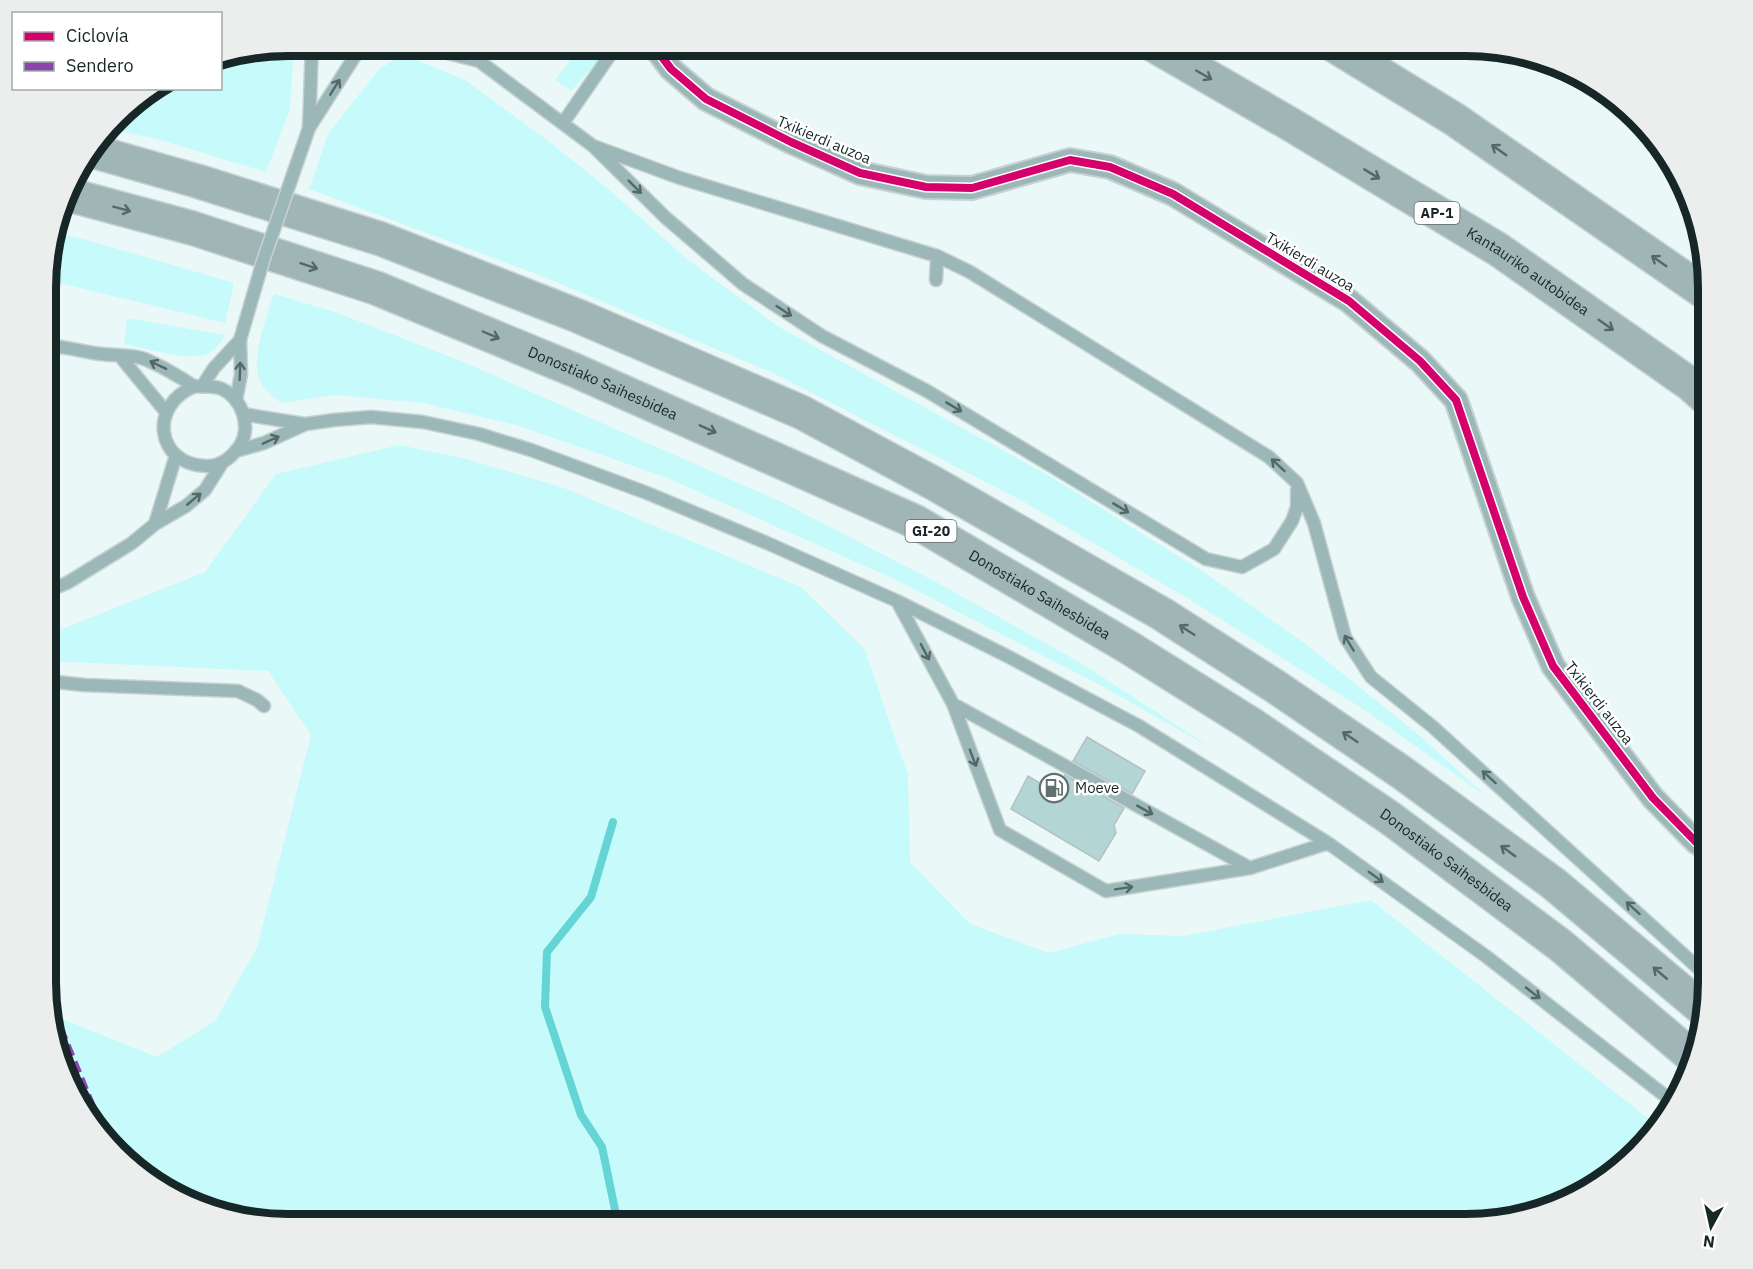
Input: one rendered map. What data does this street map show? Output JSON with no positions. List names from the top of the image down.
{
  "streets": {
    "highway": [
      "AP-1",
      "Kantauriko autobidea",
      "Donostiako Saihesbidea",
      "GI-20"
    ],
    "street": ["Txikierdi auzoa"]
  },
  "places": {
    "fuel station": ["Moeve"]
  },
  "legend": ["Ciclovía", "Sendero"],
  "north": "bottom"
}
